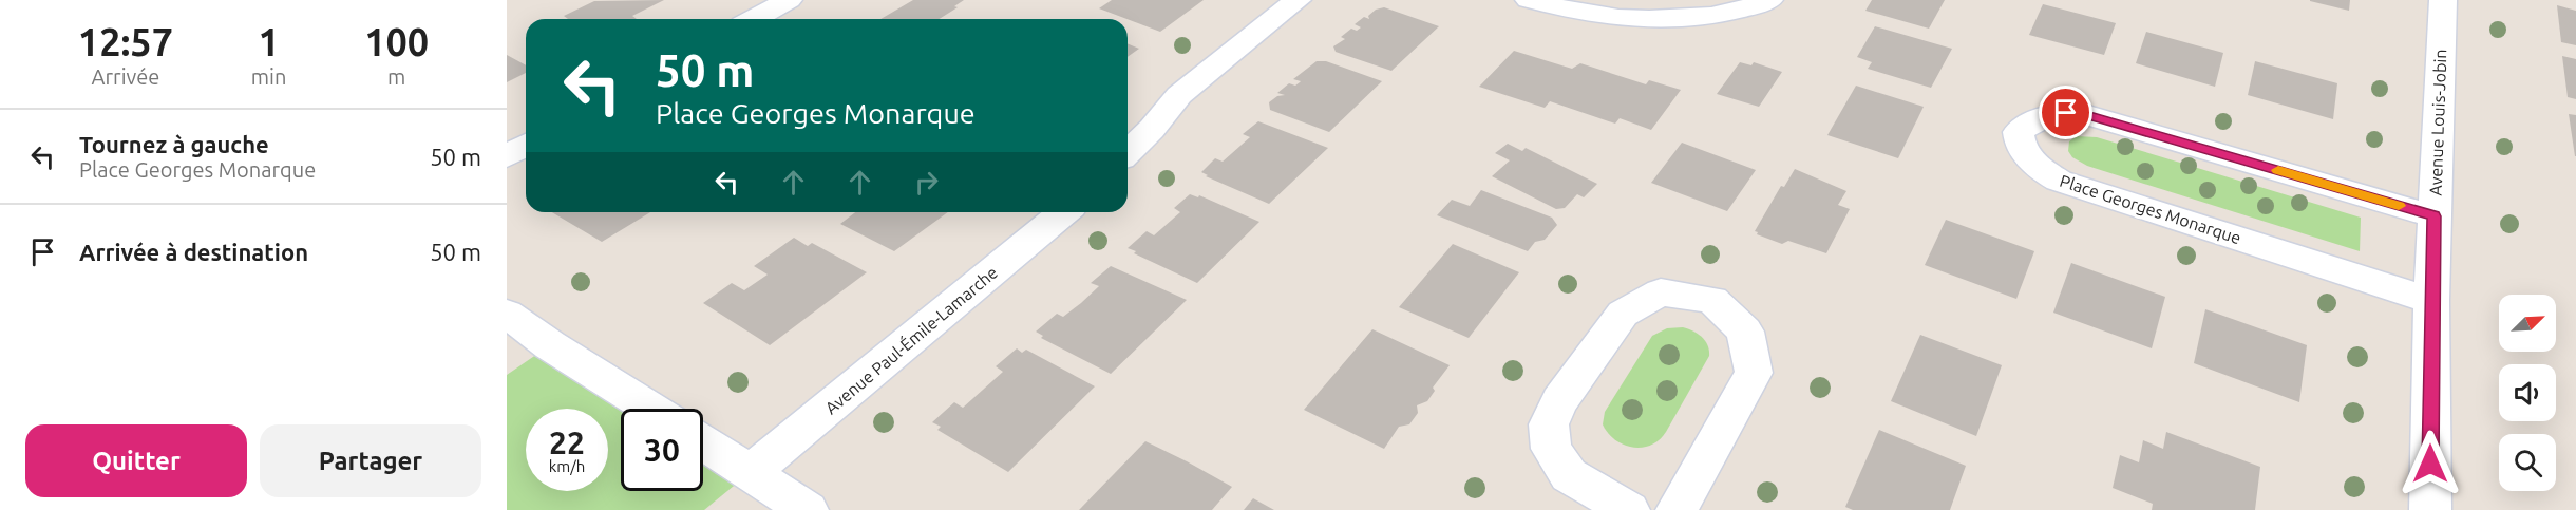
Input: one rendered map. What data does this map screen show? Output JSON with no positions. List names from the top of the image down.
{
  "streets": {
    "street": ["Avenue Louis-Jobin", "Place Georges Monarque", "Avenue Paul-Émile-Lamarche"]
  },
  "crossings": [
    ["Avenue Louis-Jobin", "Place Georges Monarque"]
  ],
  "north": "top right",
  "page": {
    "eta": [
      "12:57",
      "Arrivée",
      "1",
      "min",
      "100",
      "m"
    ],
    "turn": ["50 m", "Place Georges Monarque"],
    "list": [
      {
        "name": "Tournez à gauche",
        "note": "Place Georges Monarque",
        "value": "50 m"
      },
      {
        "name": "Arrivée à destination",
        "value": "50 m"
      }
    ],
    "speed": "22 km/h",
    "limit": "30",
    "buttons": ["Quitter", "Partager"]
  }
}
